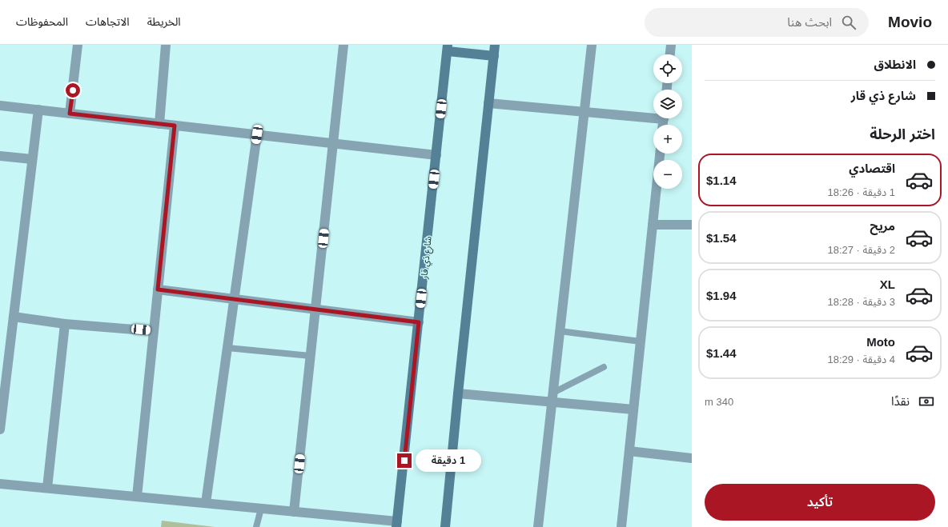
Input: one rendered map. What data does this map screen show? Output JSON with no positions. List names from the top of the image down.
{
  "streets": {
    "street": ["شارع ذي قار"]
  },
  "page": {
    "header": "Movio",
    "search": "ابحث هنا",
    "nav": ["الخريطة", "الاتجاهات", "المحفوظات"],
    "banner": ["الانطلاق", "شارع ذي قار"],
    "map_buttons": ["+", "−"],
    "heading": "اختر الرحلة",
    "list": [
      {
        "name": "اقتصادي",
        "note": "1 دقيقة · 18:26",
        "value": "$1.14"
      },
      {
        "name": "مريح",
        "note": "2 دقيقة · 18:27",
        "value": "$1.54"
      },
      {
        "name": "XL",
        "note": "3 دقيقة · 18:28",
        "value": "$1.94"
      },
      {
        "name": "Moto",
        "note": "4 دقيقة · 18:29",
        "value": "$1.44"
      }
    ],
    "pay": ["نقدًا", "340 m"],
    "bubble": "1 دقيقة",
    "buttons": "تأكيد"
  }
}
